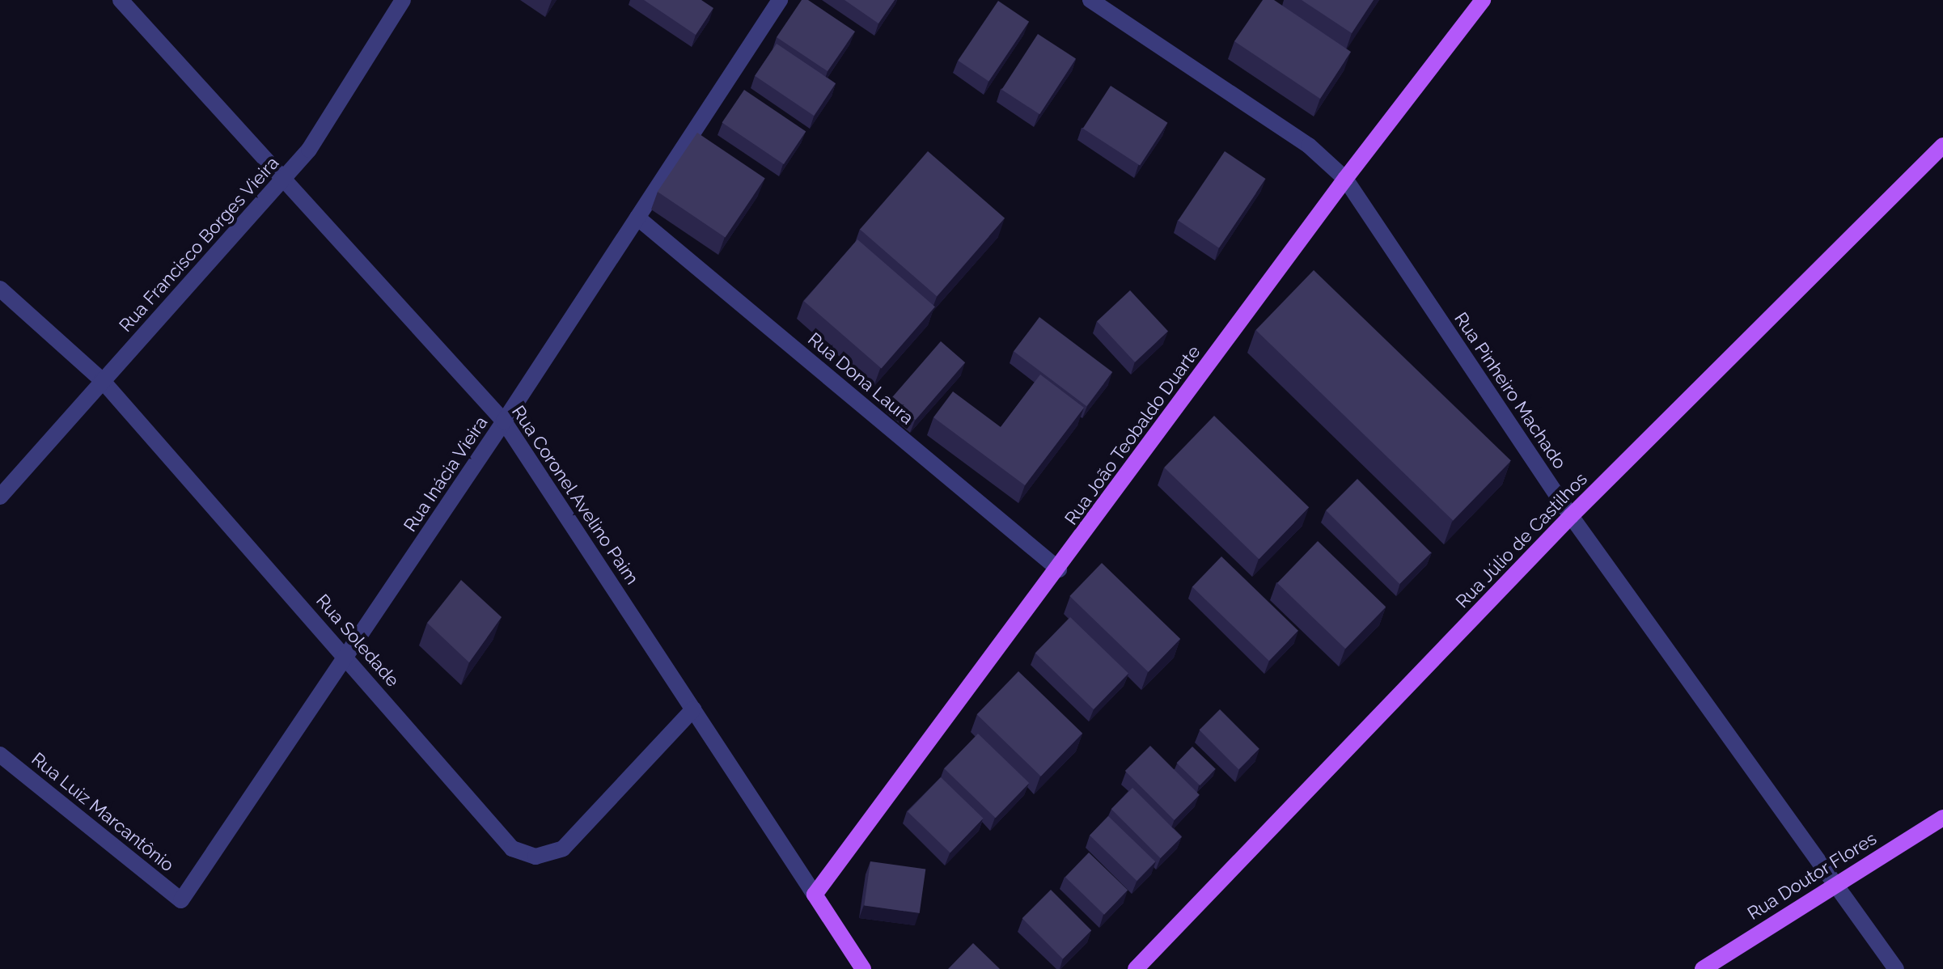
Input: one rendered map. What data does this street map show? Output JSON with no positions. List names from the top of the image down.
{
  "streets": {
    "main road": [
      "Rua João Teobaldo Duarte",
      "Rua Coronel Avelino Paim",
      "Rua Júlio de Castilhos",
      "Rua Doutor Flores"
    ],
    "street": [
      "Rua Francisco Borges Vieira",
      "Rua Dona Laura",
      "Rua Pinheiro Machado",
      "Rua Inácia Vieira",
      "Rua Soledade",
      "Rua Luiz Marcantônio"
    ]
  },
  "crossings": [
    ["Rua Francisco Borges Vieira", "Rua Coronel Avelino Paim"],
    ["Rua Francisco Borges Vieira", "Rua Soledade"],
    ["Rua Dona Laura", "Rua João Teobaldo Duarte"],
    ["Rua Dona Laura", "Rua Inácia Vieira"],
    ["Rua Pinheiro Machado", "Rua João Teobaldo Duarte"],
    ["Rua Pinheiro Machado", "Rua Júlio de Castilhos"],
    ["Rua Pinheiro Machado", "Rua Doutor Flores"],
    ["Rua João Teobaldo Duarte", "Rua Coronel Avelino Paim"],
    ["Rua Inácia Vieira", "Rua Coronel Avelino Paim"],
    ["Rua Inácia Vieira", "Rua Soledade"],
    ["Rua Inácia Vieira", "Rua Luiz Marcantônio"],
    ["Rua Coronel Avelino Paim", "Rua Soledade"]
  ]
}
